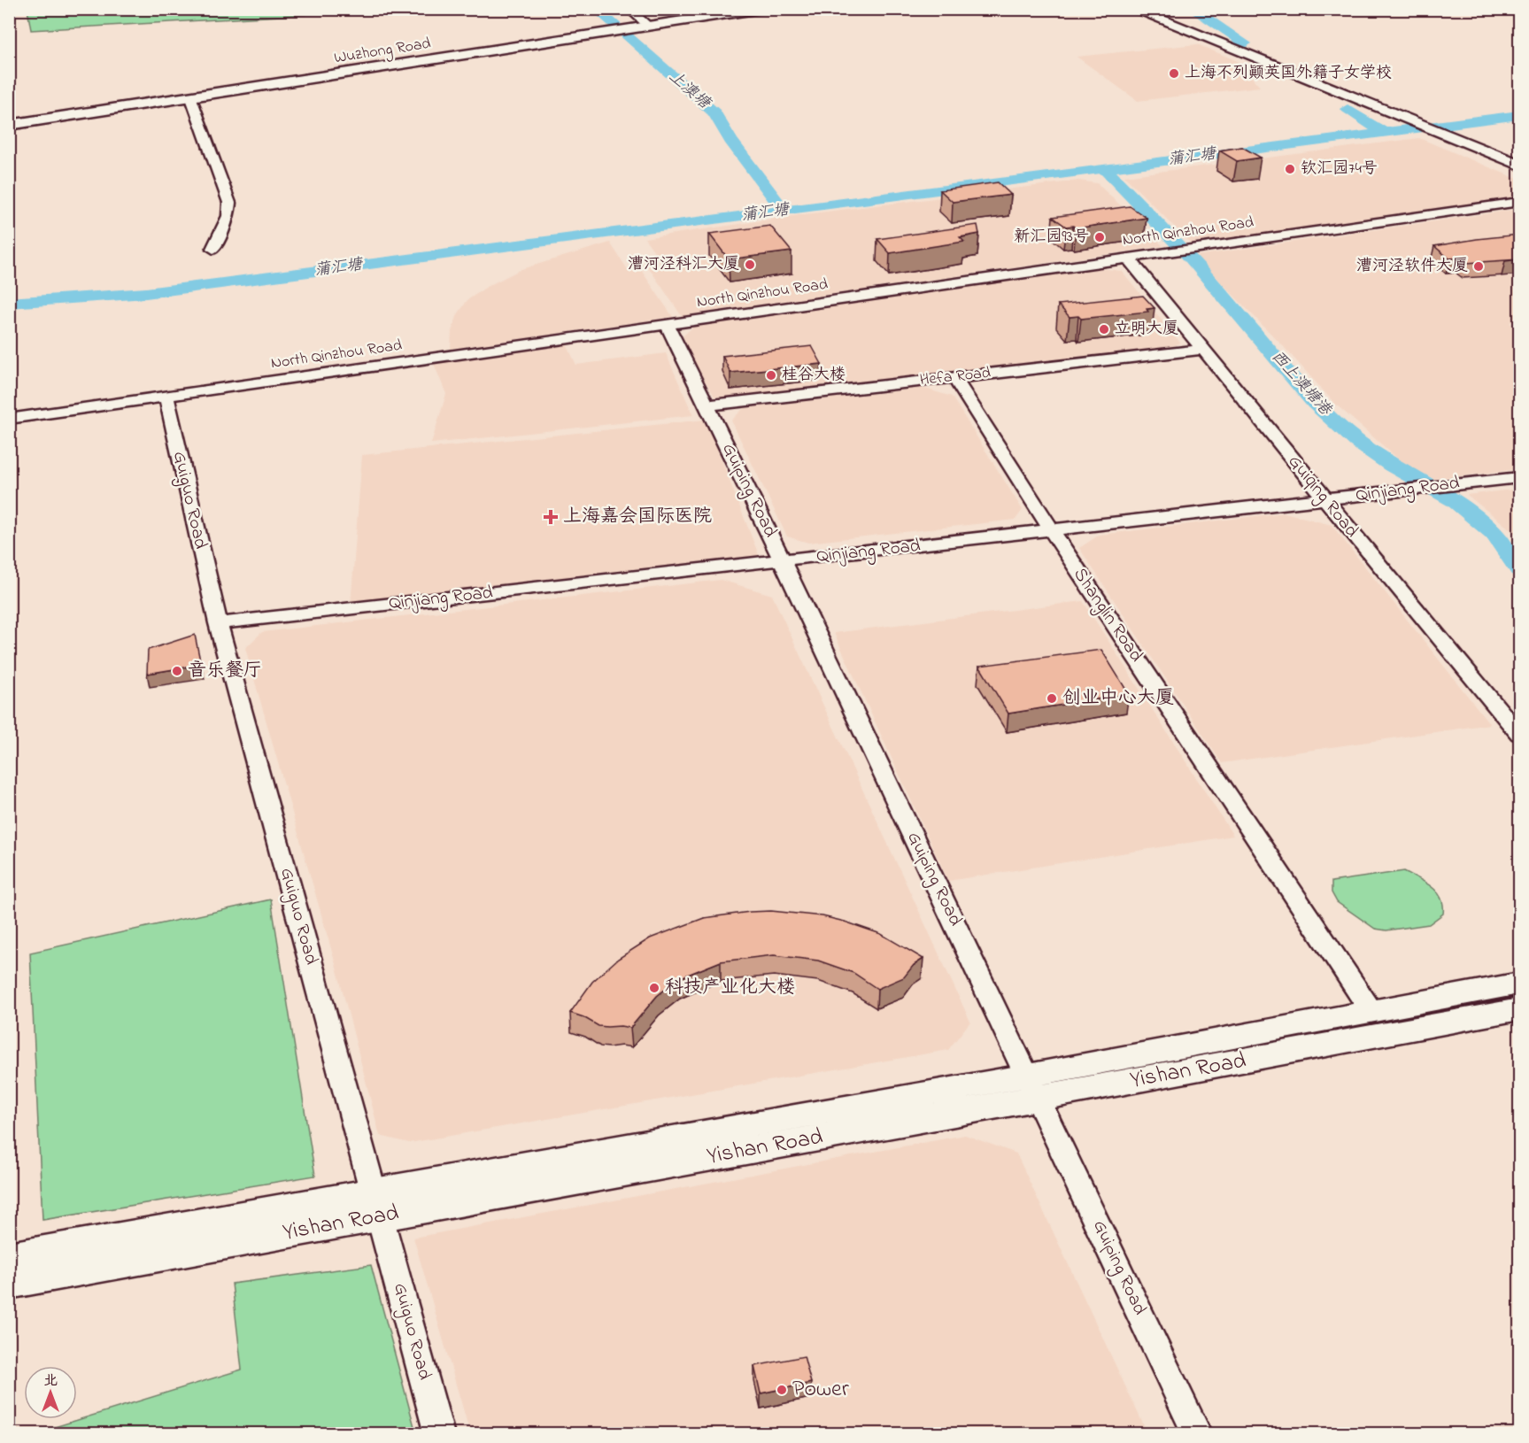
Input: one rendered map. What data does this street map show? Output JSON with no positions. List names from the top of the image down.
{
  "streets": {
    "main road": ["Wuzhong Road", "Yishan Road"],
    "street": [
      "North Qinzhou Road",
      "Hefa Road",
      "Qinjiang Road",
      "Guiping Road",
      "Guiqing Road",
      "Guiguo Road",
      "Shanglin Road"
    ]
  },
  "crossings": [
    ["North Qinzhou Road", "Guiping Road"],
    ["North Qinzhou Road", "Guiqing Road"],
    ["North Qinzhou Road", "Guiguo Road"],
    ["Hefa Road", "Guiping Road"],
    ["Hefa Road", "Guiqing Road"],
    ["Hefa Road", "Shanglin Road"],
    ["Qinjiang Road", "Guiping Road"],
    ["Qinjiang Road", "Guiqing Road"],
    ["Qinjiang Road", "Guiguo Road"],
    ["Qinjiang Road", "Shanglin Road"],
    ["Guiping Road", "Yishan Road"],
    ["Guiguo Road", "Yishan Road"],
    ["Shanglin Road", "Yishan Road"]
  ],
  "water": ["上澳塘", "蒲汇塘", "西上澳塘港"],
  "places": {
    "other": [
      "上海不列颠英国外籍子女学校",
      "钦汇园74号",
      "新汇园93号",
      "漕河泾科汇大厦",
      "漕河泾软件大厦",
      "立明大厦",
      "桂谷大楼",
      "音乐餐厅",
      "创业中心大厦",
      "科技产业化大楼",
      "Power"
    ],
    "health": ["上海嘉会国际医院"]
  },
  "north": "top"
}
